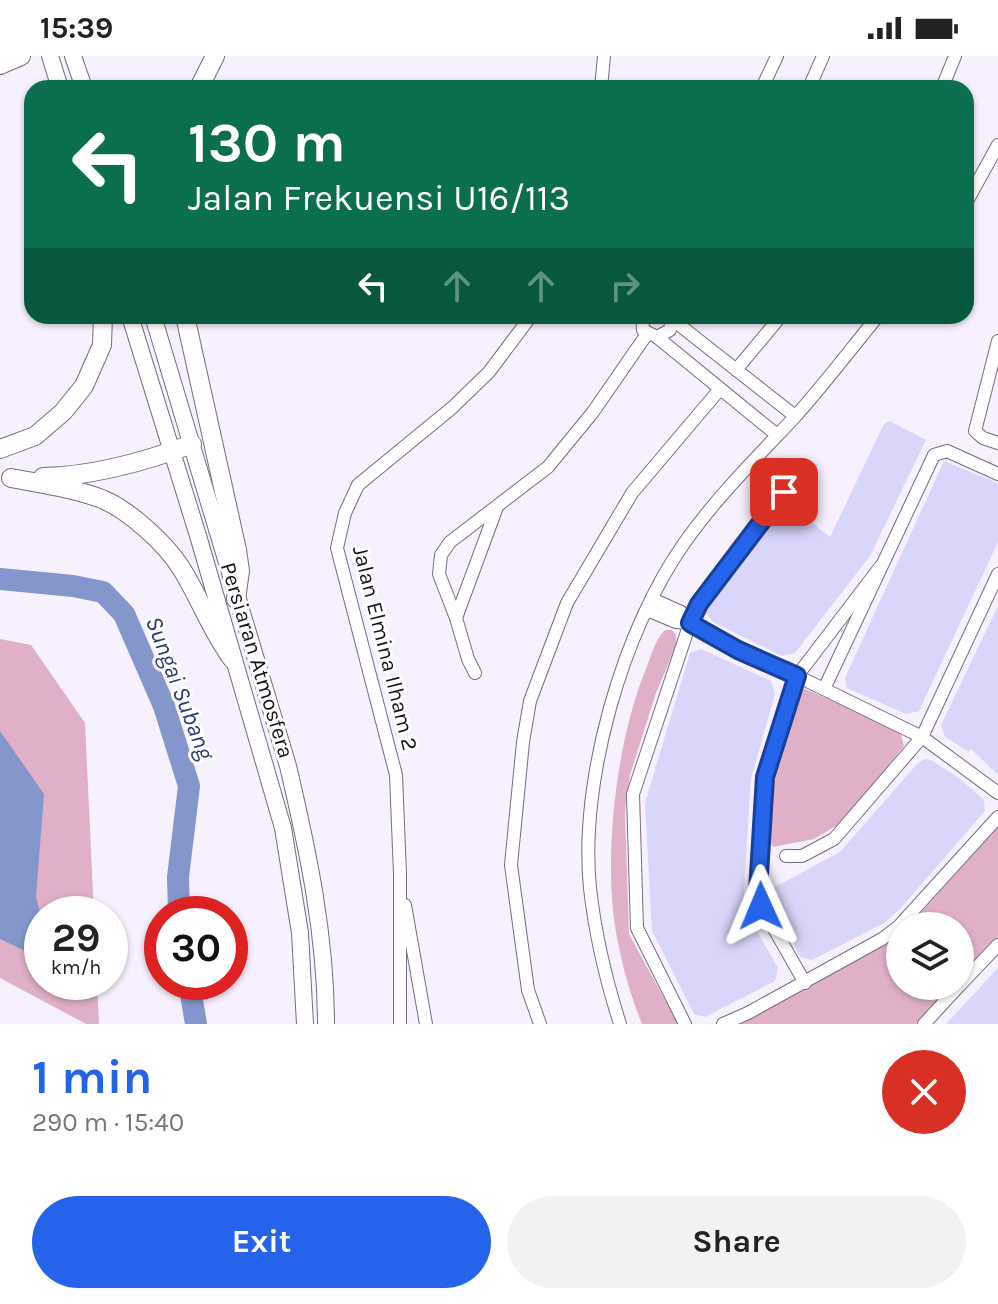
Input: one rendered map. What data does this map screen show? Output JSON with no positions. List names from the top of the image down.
{
  "streets": {
    "main road": ["Persiaran Atmosfera"],
    "street": ["Jalan Elmina Ilham 2"]
  },
  "water": ["Sungai Subang"],
  "page": {
    "status": "15:39",
    "turn": ["130 m", "Jalan Frekuensi U16/113"],
    "speed": "29 km/h",
    "limit": "30",
    "heading": ["1 min", "290 m · 15:40"],
    "buttons": ["Exit", "Share"]
  }
}
